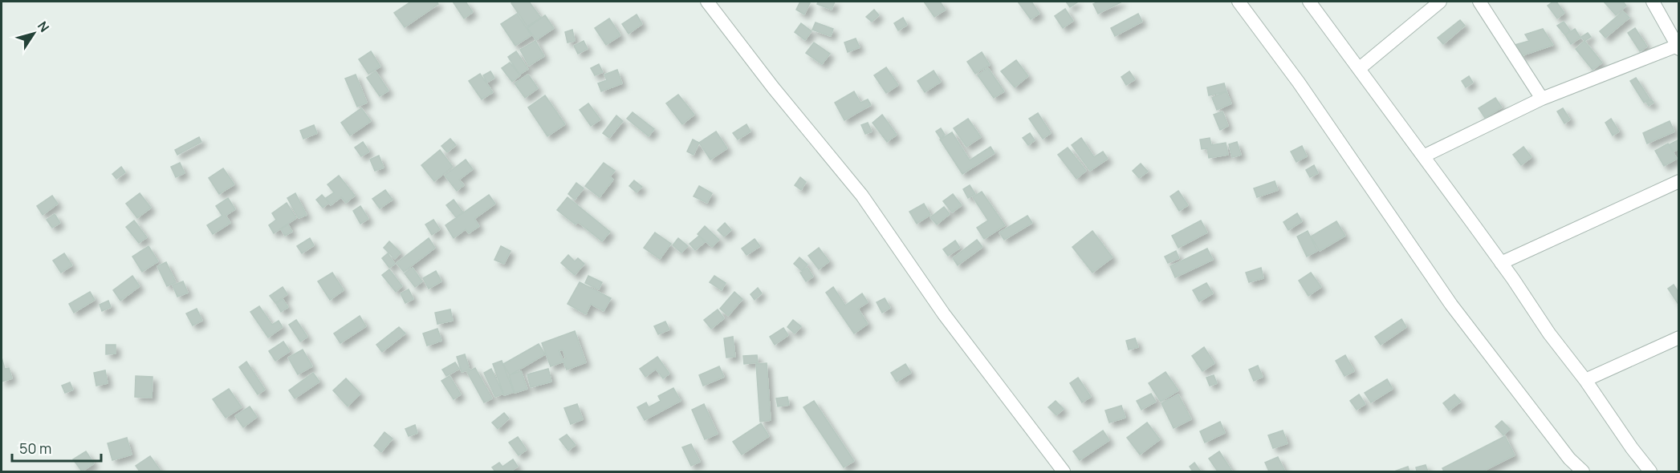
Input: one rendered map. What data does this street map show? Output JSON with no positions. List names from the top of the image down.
{
  "scale_bar": "50 m",
  "north": "top right"
}
